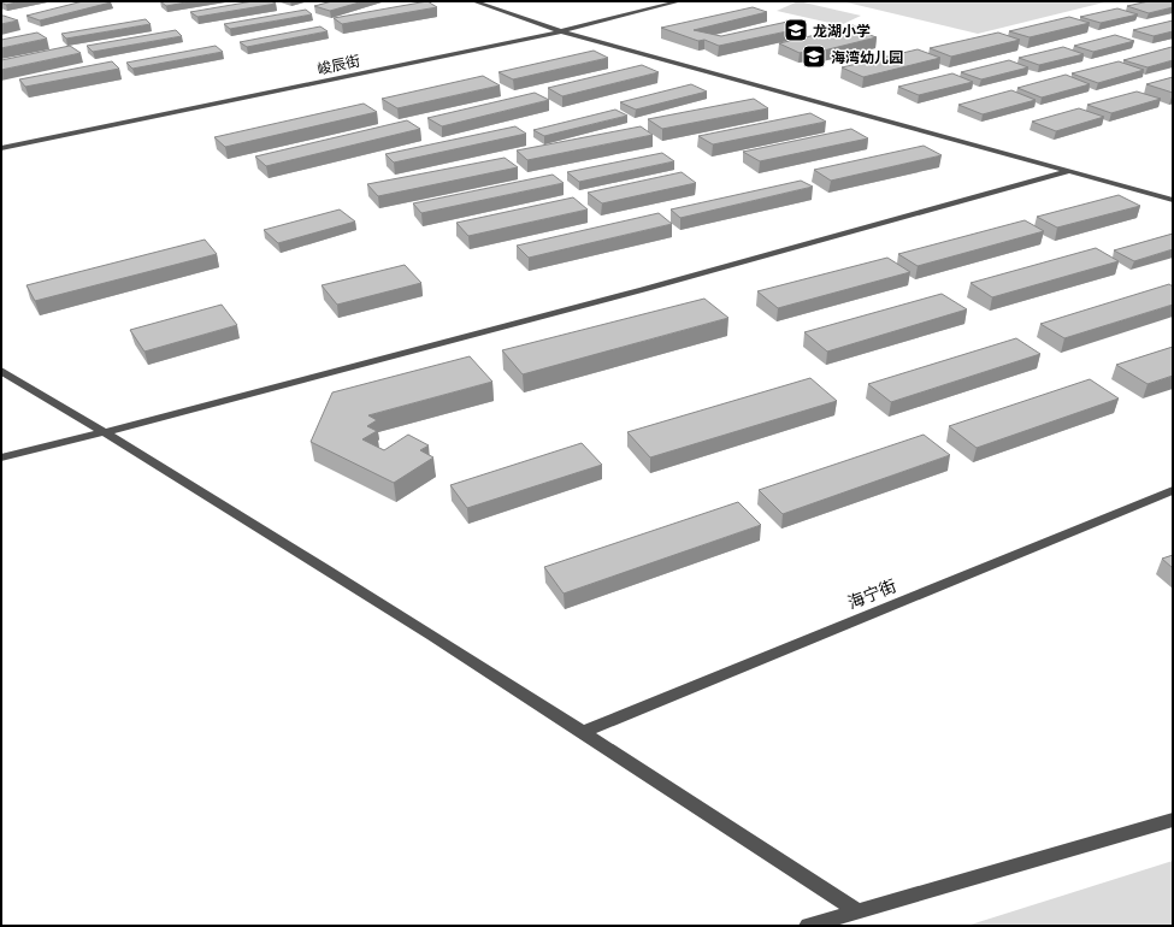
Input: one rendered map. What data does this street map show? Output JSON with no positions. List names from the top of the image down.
{
  "streets": {
    "street": ["峻辰街", "海宁街"]
  },
  "places": {
    "school or university": ["龙湖小学", "海湾幼儿园"]
  }
}
